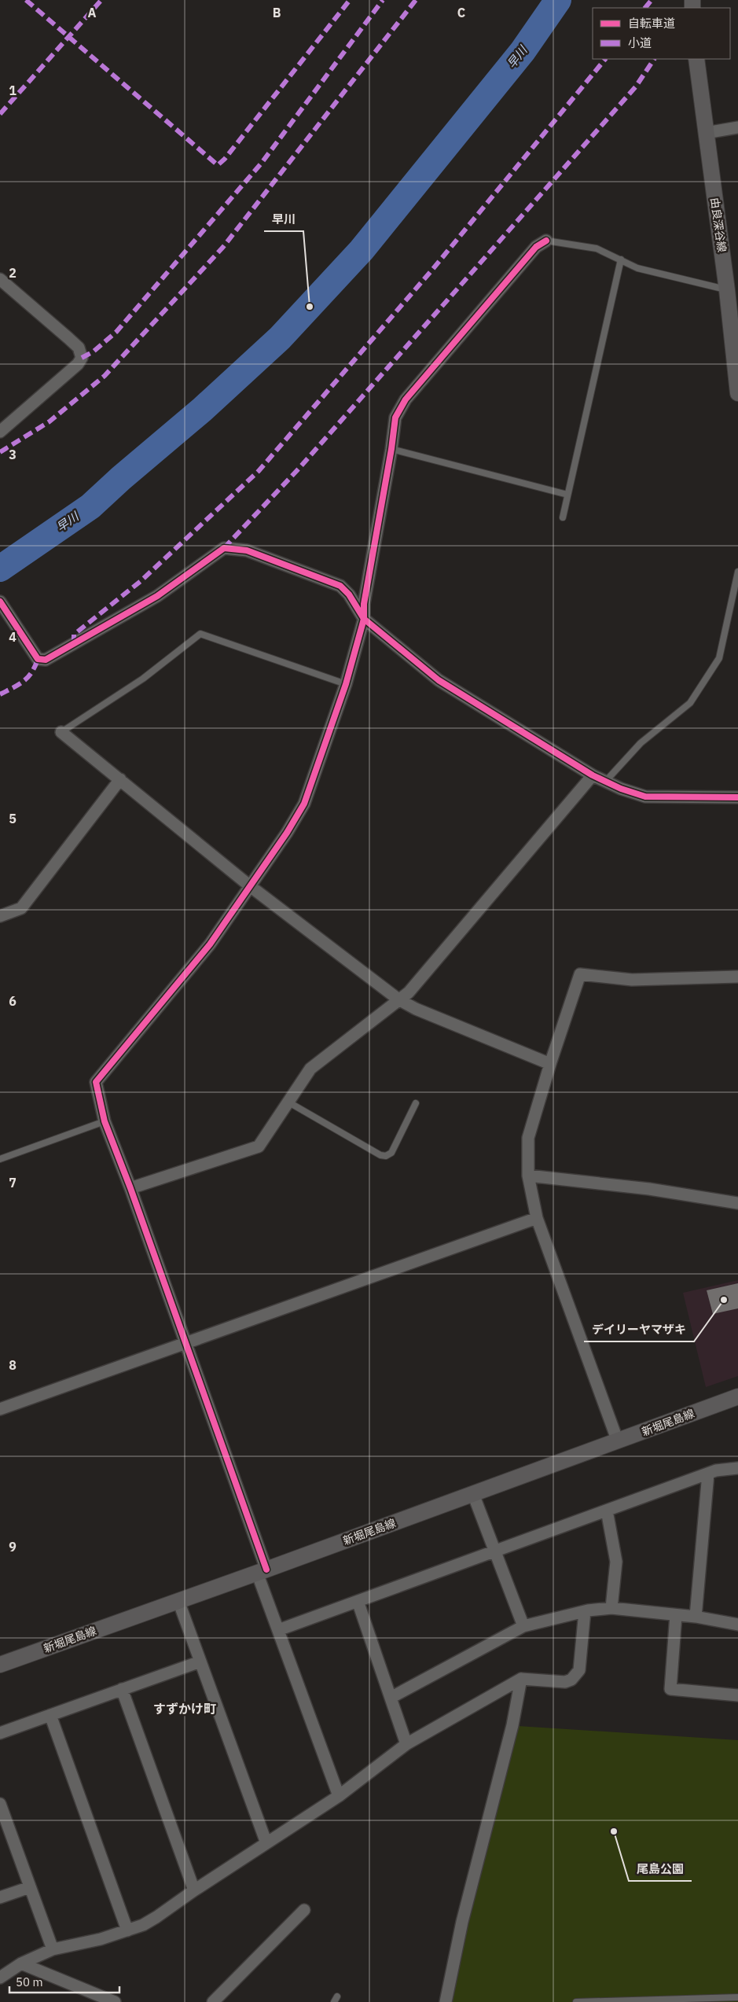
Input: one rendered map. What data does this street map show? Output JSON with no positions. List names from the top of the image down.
{
  "streets": {
    "main road": ["由良深谷線", "新堀尾島線"]
  },
  "districts": ["すずかけ町"],
  "water": ["早川"],
  "places": ["早川", "デイリーヤマザキ", "尾島公園"],
  "legend": ["自転車道", "小道"],
  "scale_bar": "50 m",
  "grid": {
    "columns": ["A", "B", "C"],
    "rows": [
      "1",
      "2",
      "3",
      "4",
      "5",
      "6",
      "7",
      "8",
      "9"
    ]
  }
}
